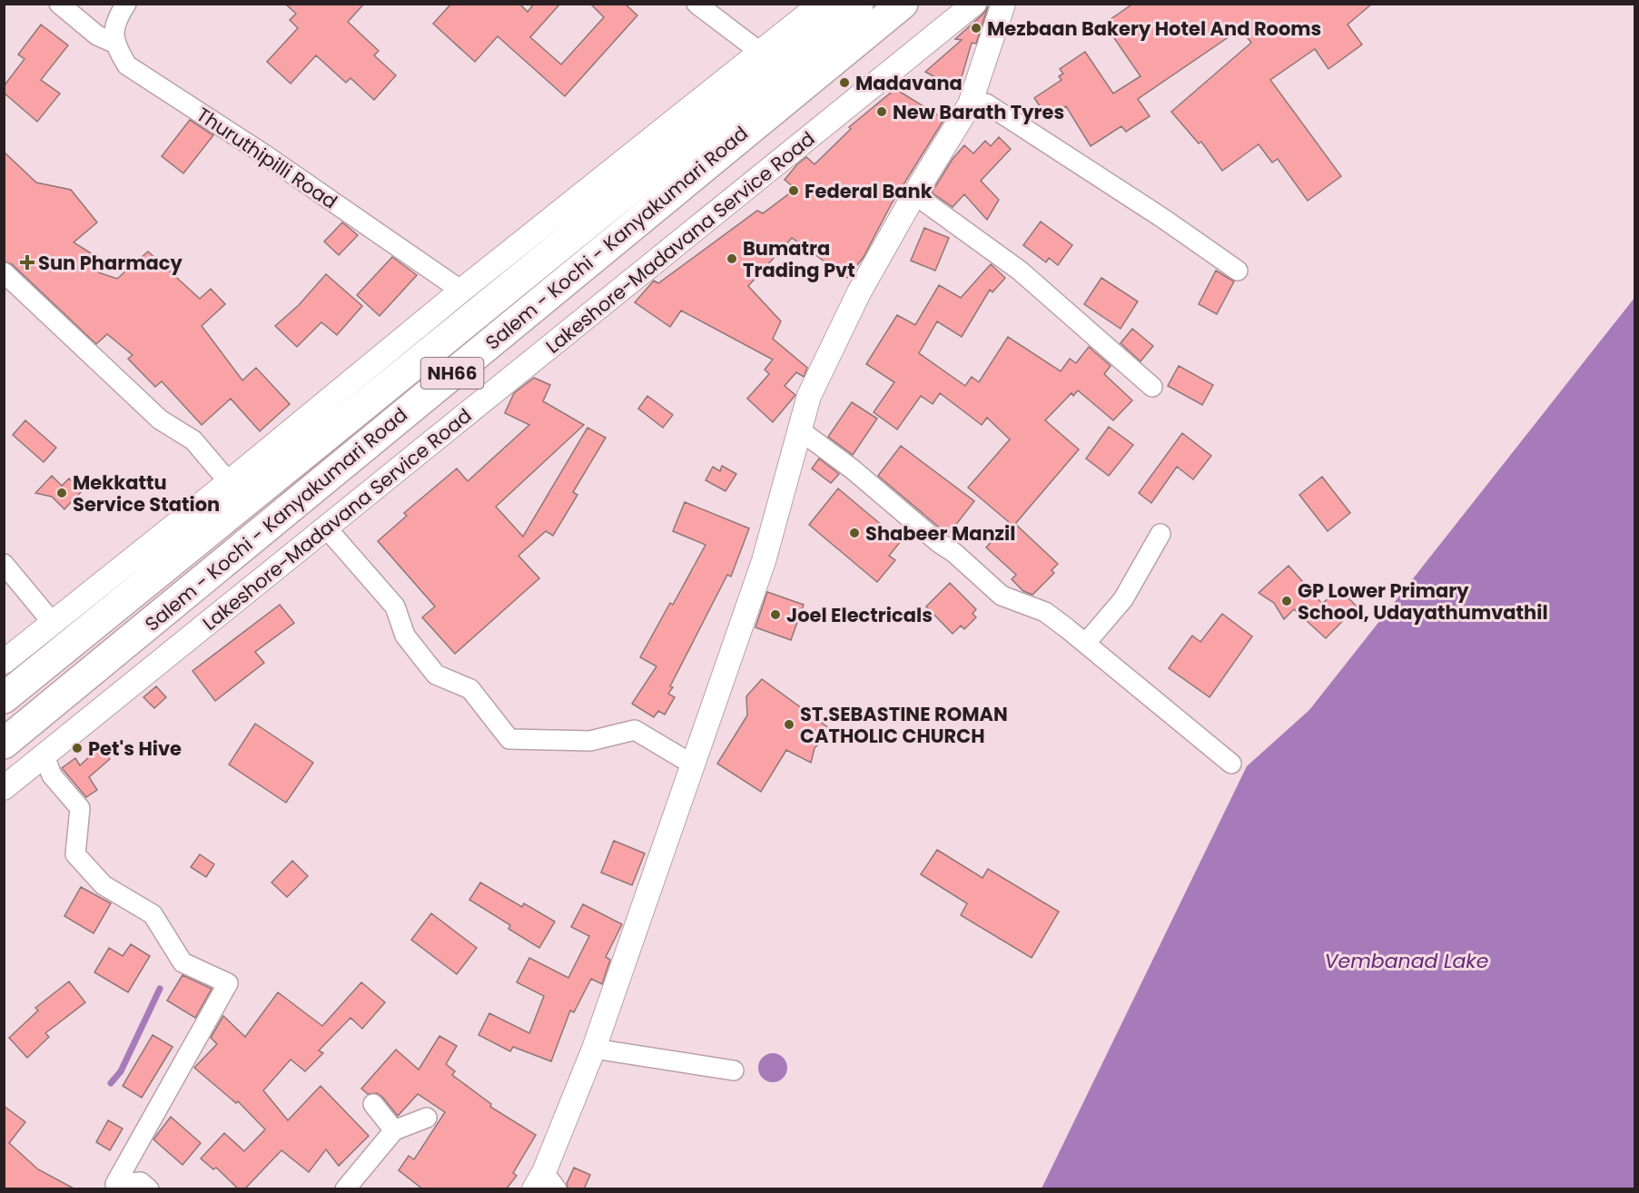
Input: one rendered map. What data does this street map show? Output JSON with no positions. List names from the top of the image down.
{
  "streets": {
    "highway": ["Salem - Kochi - Kanyakumari Road", "NH66"],
    "street": ["Thuruthipilli Road", "Lakeshore-Madavana Service Road"]
  },
  "water": ["Vembanad Lake"],
  "places": {
    "other": [
      "Mezbaan Bakery Hotel And Rooms",
      "Madavana",
      "New Barath Tyres",
      "Federal Bank",
      "Bumatra Trading Pvt",
      "Mekkattu Service Station",
      "Shabeer Manzil",
      "GP Lower Primary School, Udayathumvathil",
      "Joel Electricals",
      "ST.SEBASTINE ROMAN CATHOLIC CHURCH",
      "Pet's Hive"
    ],
    "health": ["Sun Pharmacy"]
  }
}
